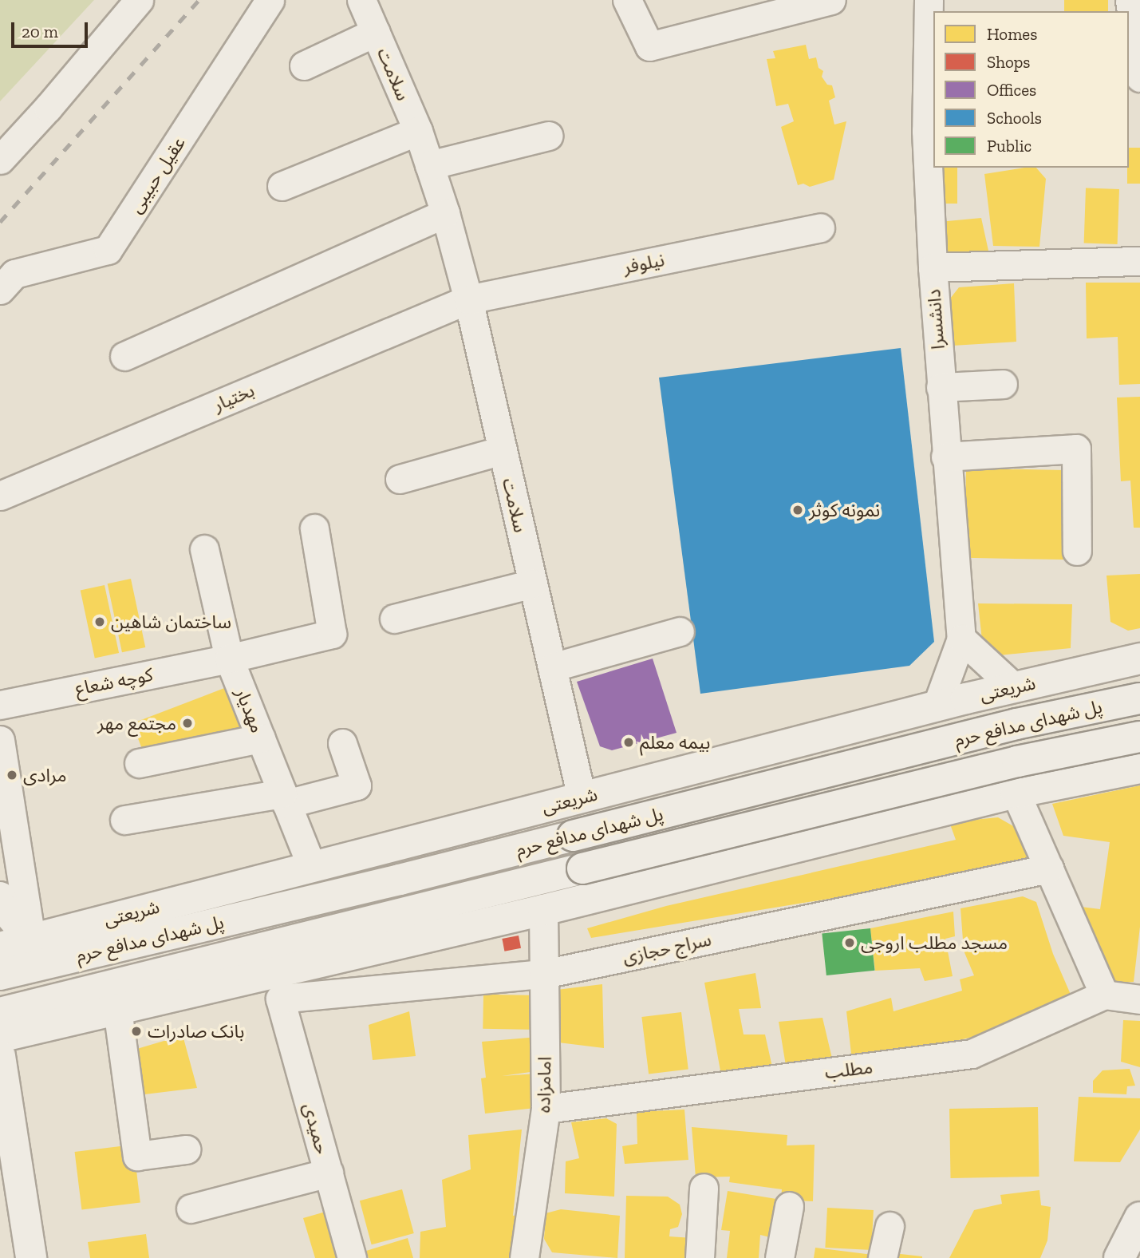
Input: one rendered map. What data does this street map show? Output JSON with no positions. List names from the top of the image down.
{
  "streets": {
    "main road": ["شریعتی", "پل شهدای مدافع حرم"],
    "street": [
      "سلامت",
      "عقیل حبیبی",
      "نیلوفر",
      "دانشسرا",
      "بختیار",
      "کوچه شعاع",
      "مهدیار",
      "سراج حجازی",
      "مطلب",
      "امامزاده",
      "حمیدی"
    ]
  },
  "crossings": [
    ["سلامت", "نیلوفر"],
    ["سلامت", "بختیار"],
    ["سلامت", "شریعتی"],
    ["نیلوفر", "بختیار"],
    ["دانشسرا", "شریعتی"],
    ["کوچه شعاع", "مهدیار"],
    ["شریعتی", "مهدیار"],
    ["شریعتی", "پل شهدای مدافع حرم"],
    ["سراج حجازی", "امامزاده"],
    ["سراج حجازی", "حمیدی"],
    ["مطلب", "امامزاده"]
  ],
  "places": [
    "نمونه کوثر",
    "ساختمان شاهین",
    "مجتمع مهر",
    "بیمه معلم",
    "مرادی",
    "مسجد مطلب اروجی",
    "بانک صادرات"
  ],
  "legend": [
    "Homes",
    "Shops",
    "Offices",
    "Schools",
    "Public"
  ],
  "scale_bar": "20 m"
}
